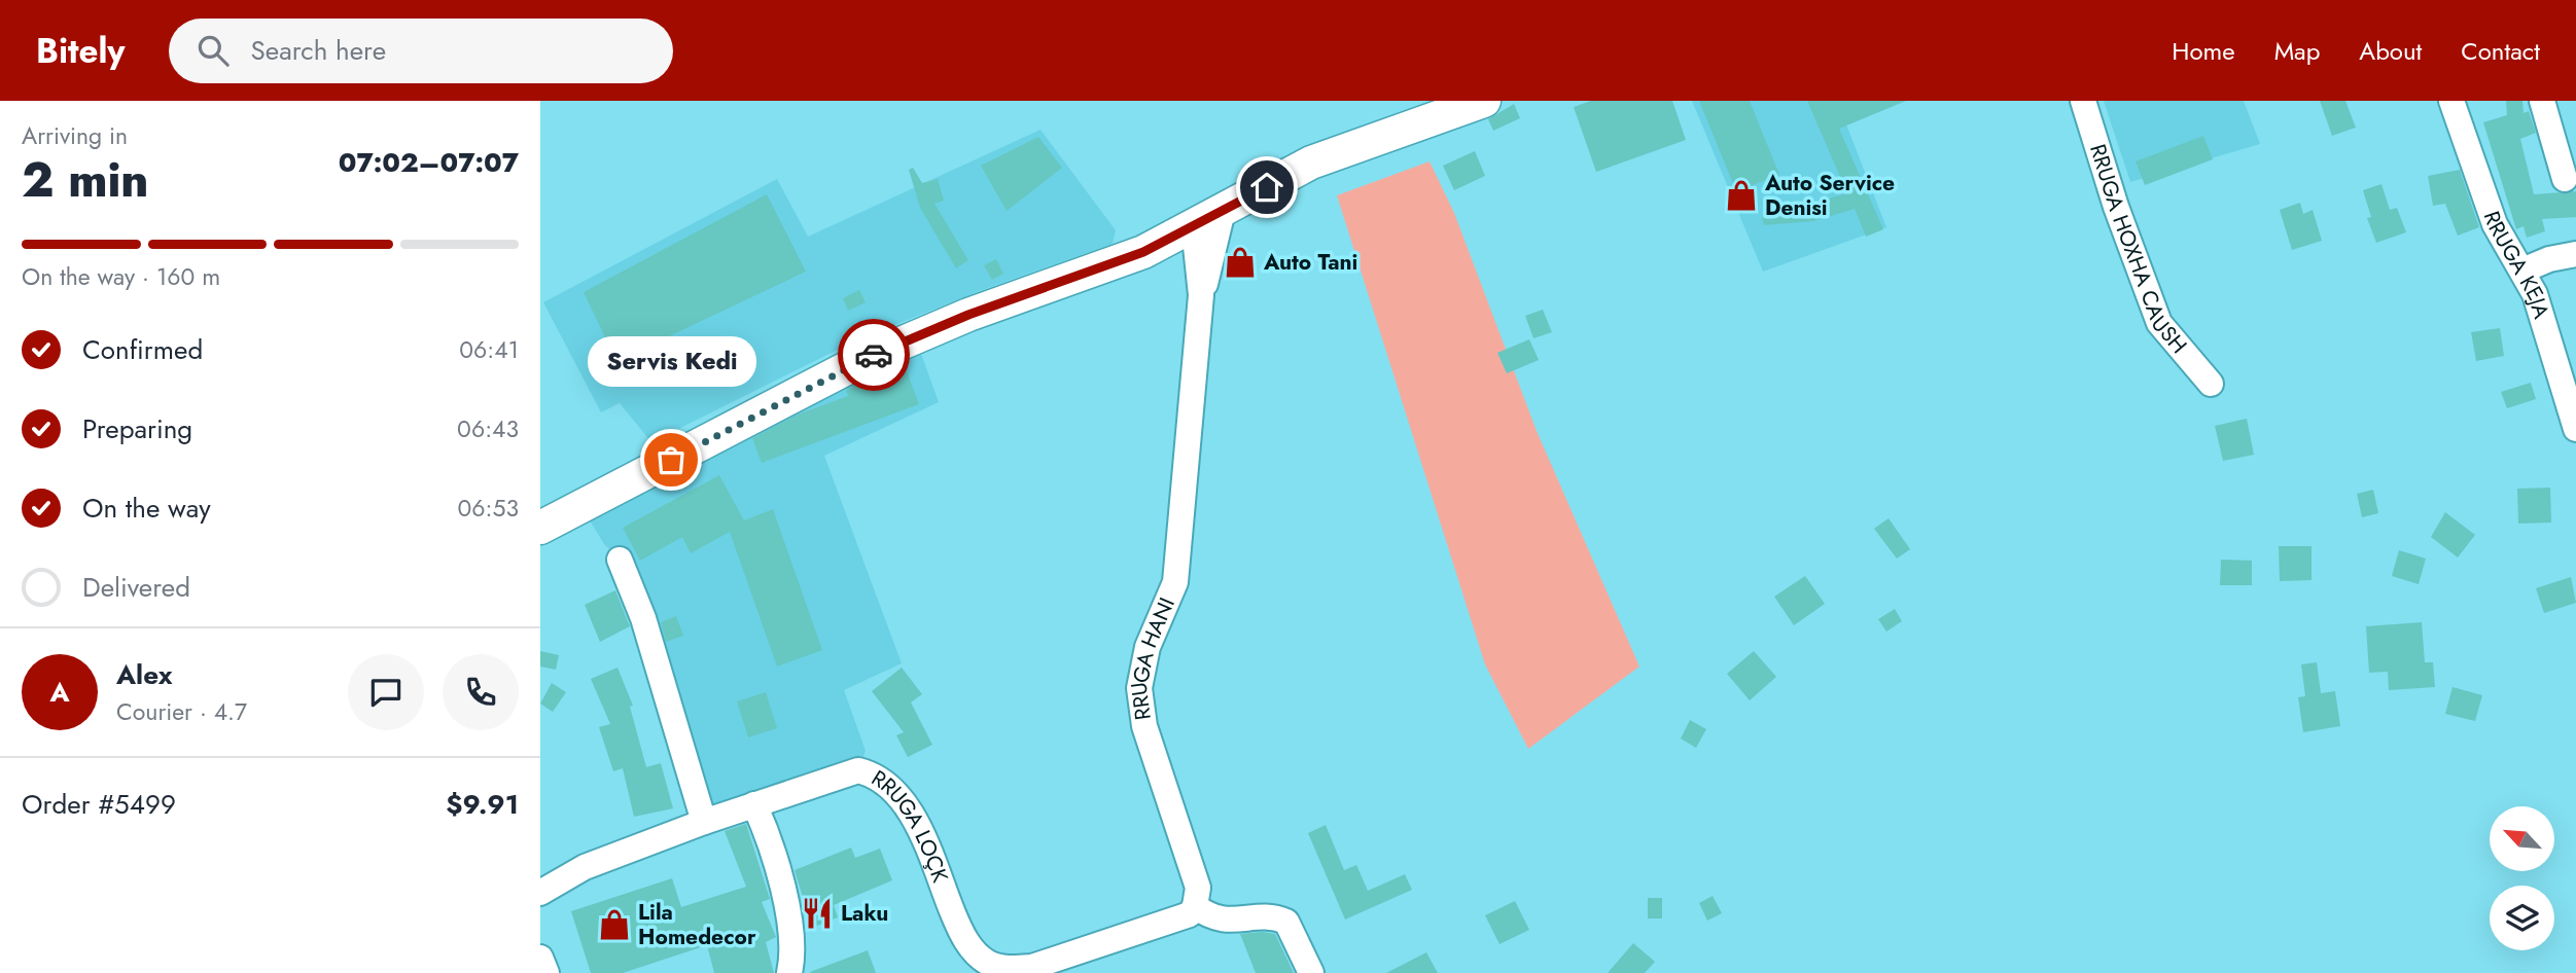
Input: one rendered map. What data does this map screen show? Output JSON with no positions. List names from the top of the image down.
{
  "streets": {
    "street": [
      "RRUGA HOXHA CAUSH",
      "RRUGA KEJA",
      "RRUGA HANI",
      "RRUGA LOÇK"
    ]
  },
  "crossings": [
    ["RRUGA HANI", "RRUGA LOÇK"]
  ],
  "places": {
    "shop": ["Auto Service Denisi", "Auto Tani", "Lila Homedecor"],
    "other": ["Servis Kedi"],
    "restaurant": ["Laku"]
  },
  "north": "top left",
  "page": {
    "header": "Bitely",
    "search": "Search here",
    "nav": [
      "Home",
      "Map",
      "About",
      "Contact"
    ],
    "heading": ["2 min", "Arriving in", "07:02–07:07"],
    "panel": [
      "Alex",
      "Courier · 4.7",
      "Order #5499",
      "$9.91"
    ],
    "bar": "On the way · 160 m",
    "list": [
      ["Confirmed", "06:41"],
      ["Preparing", "06:43"],
      ["On the way", "06:53"],
      "Delivered"
    ],
    "bubble": "Servis Kedi",
    "round": "A"
  }
}
